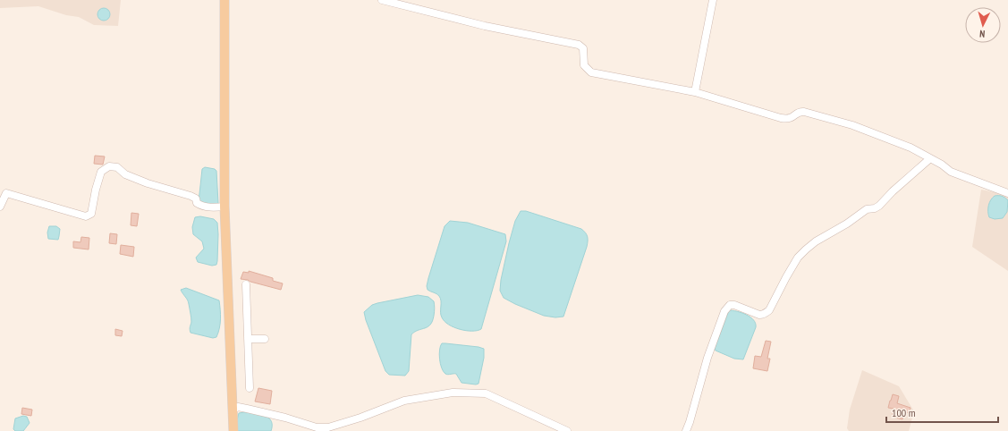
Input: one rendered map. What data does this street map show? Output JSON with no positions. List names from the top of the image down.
{
  "scale_bar": "100 m",
  "north": "bottom"
}
